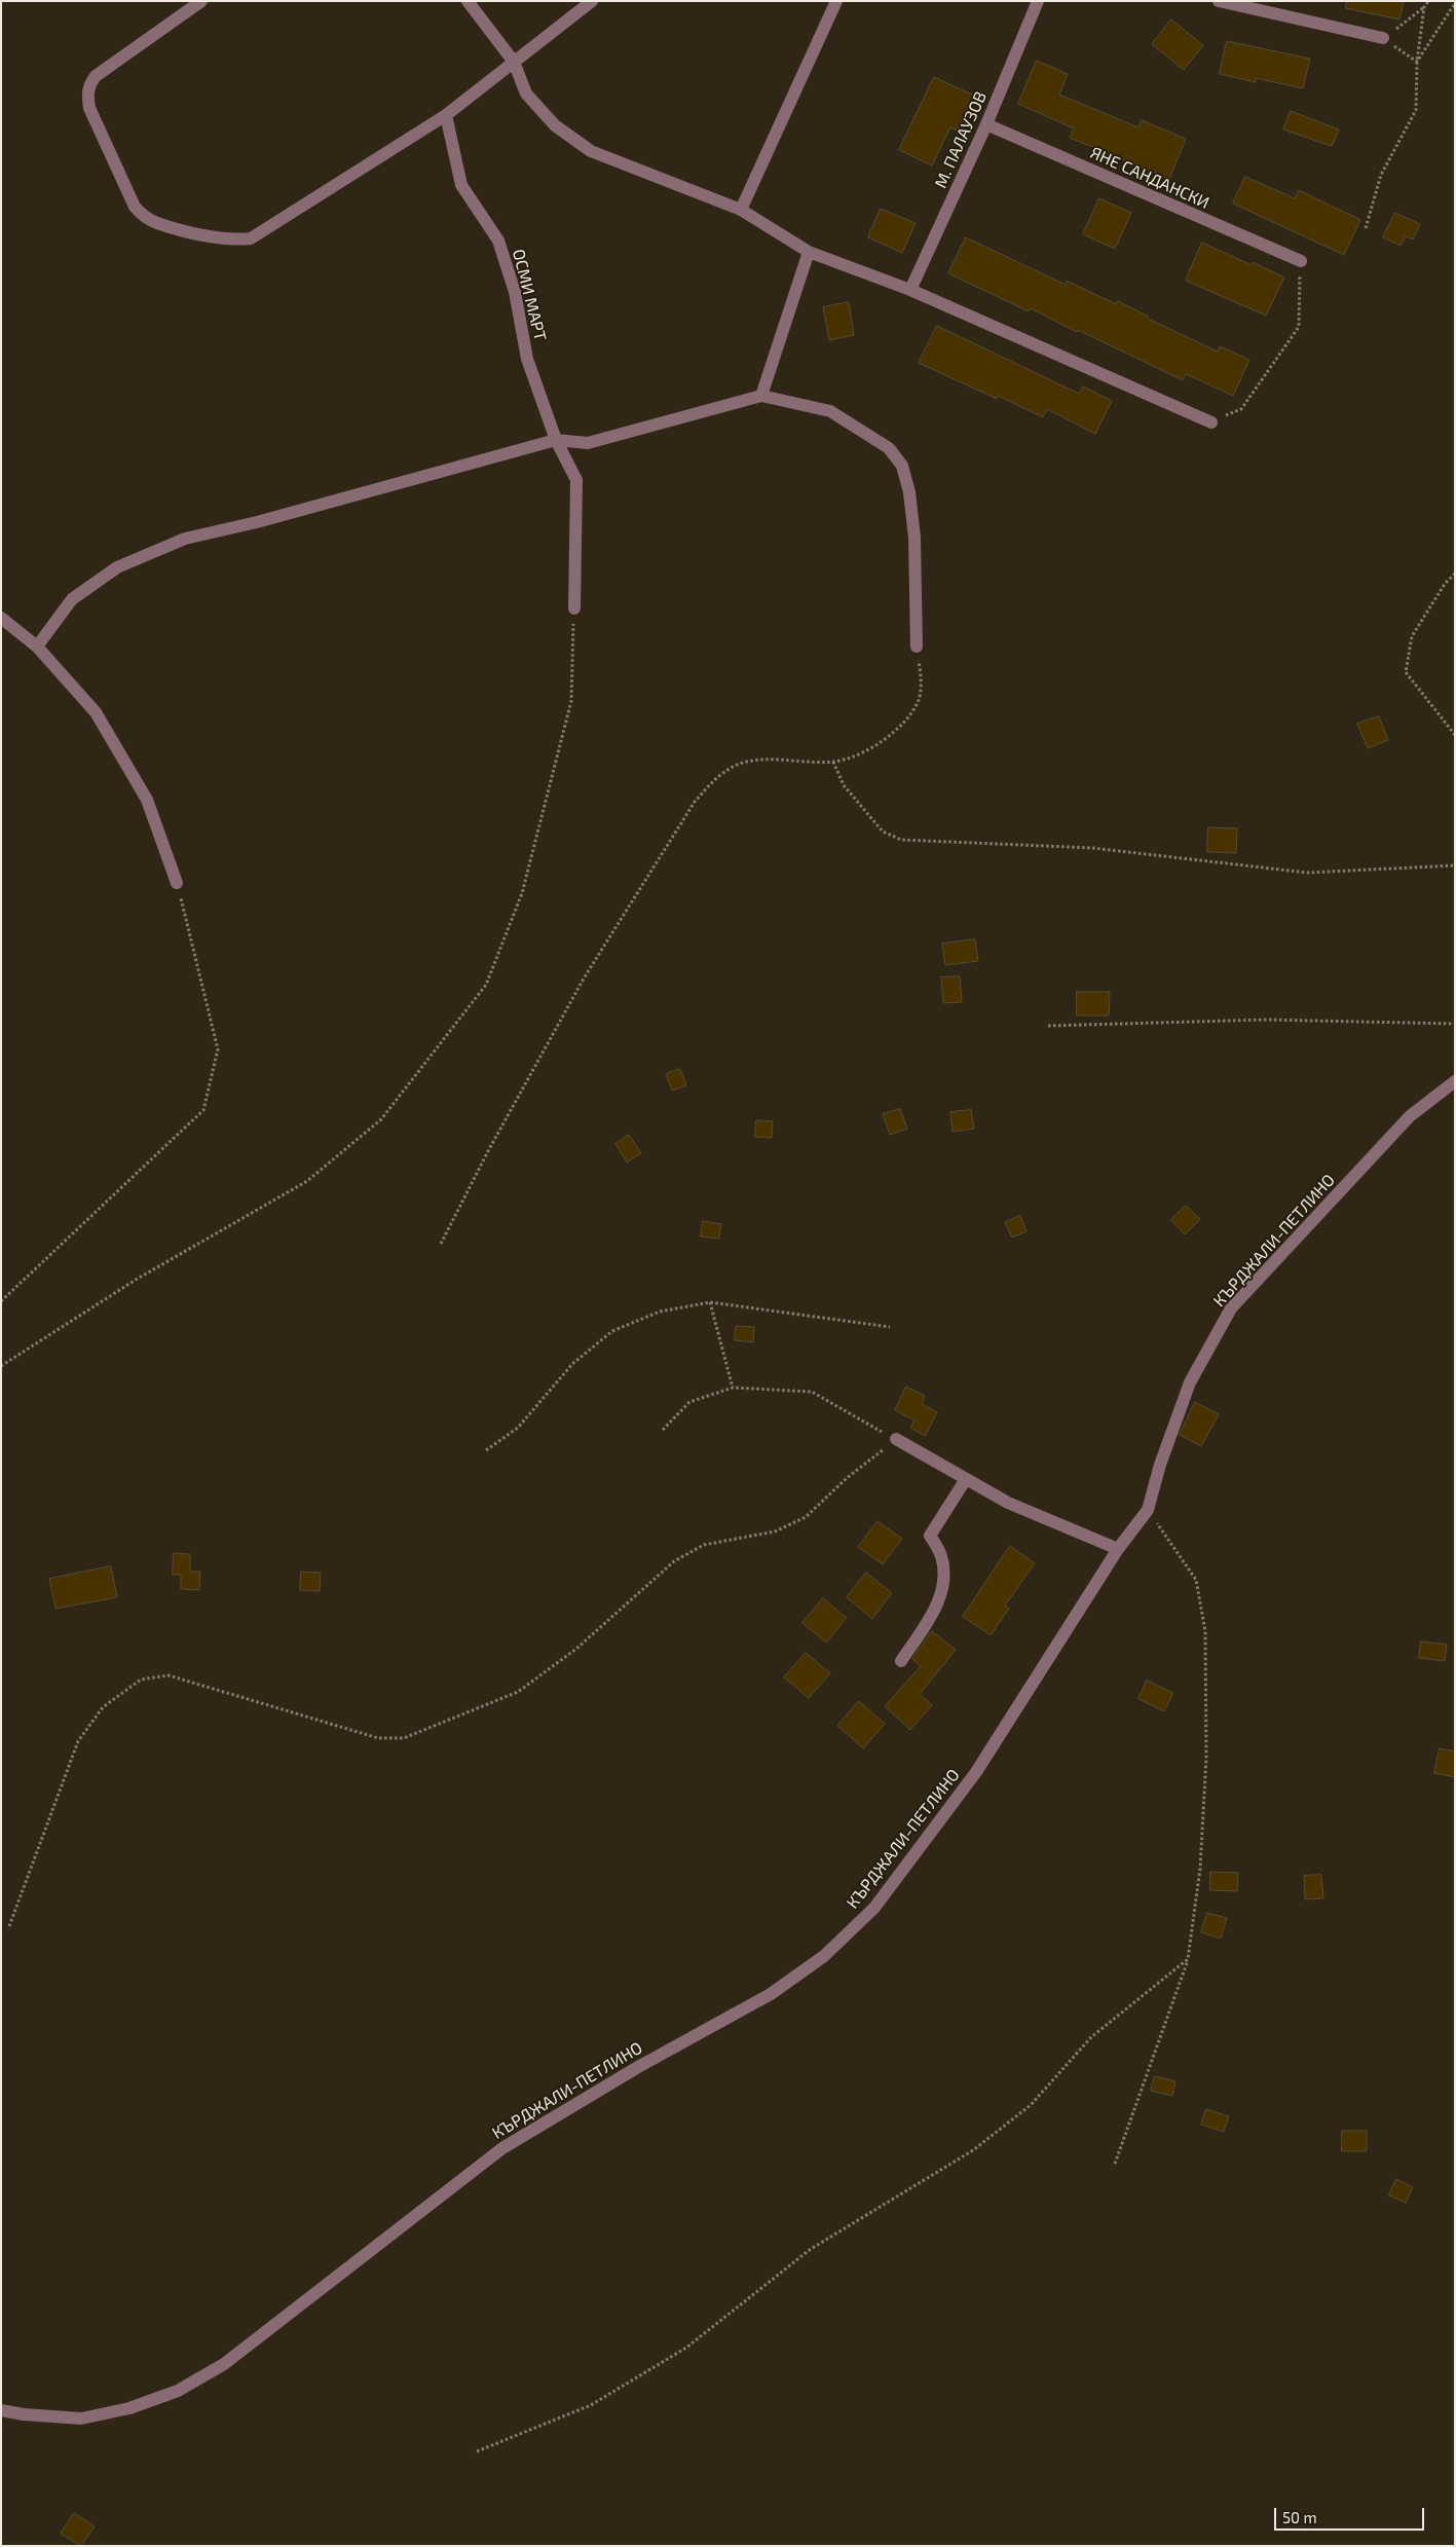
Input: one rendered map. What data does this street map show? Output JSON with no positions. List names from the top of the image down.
{
  "streets": {
    "street": [
      "М. ПАЛАУЗОВ",
      "ЯНЕ САНДАНСКИ",
      "ОСМИ МАРТ",
      "КЪРДЖАЛИ-ПЕТЛИНО"
    ]
  },
  "crossings": [
    ["М. ПАЛАУЗОВ", "ЯНЕ САНДАНСКИ"]
  ],
  "scale_bar": "50 m"
}
